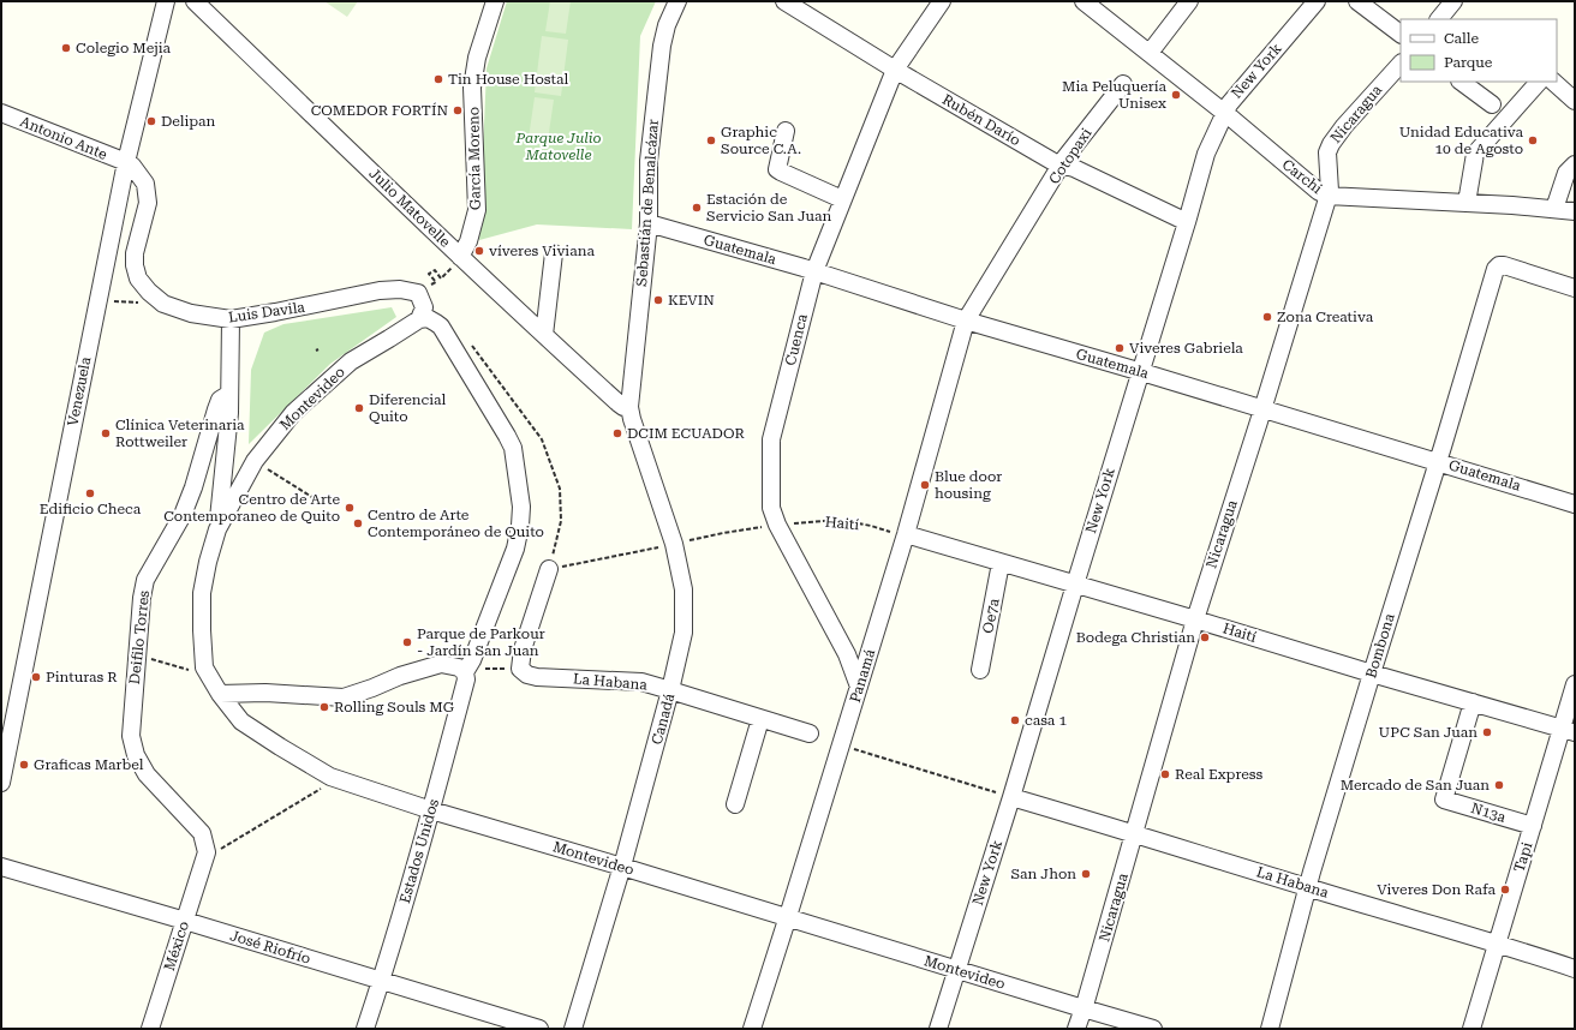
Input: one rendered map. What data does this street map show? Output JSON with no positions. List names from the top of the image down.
{
  "streets": {
    "street": [
      "New York",
      "Nicaragua",
      "Rubén Darío",
      "Antonio Ante",
      "Cotopaxi",
      "García Moreno",
      "Carchi",
      "Sebastián de Benalcázar",
      "Julio Matovelle",
      "Guatemala",
      "Luis Davila",
      "Cuenca",
      "Venezuela",
      "Montevideo",
      "Haití",
      "Oe7a",
      "Deifilo Torres",
      "Bombona",
      "Panamá",
      "La Habana",
      "Canadá",
      "N13a",
      "Estados Unidos",
      "Tapi",
      "México",
      "José Riofrío"
    ]
  },
  "crossings": [
    ["New York", "Rubén Darío"],
    ["New York", "Carchi"],
    ["New York", "Guatemala"],
    ["New York", "Montevideo"],
    ["New York", "Haití"],
    ["New York", "La Habana"],
    ["Nicaragua", "Carchi"],
    ["Nicaragua", "Guatemala"],
    ["Nicaragua", "Montevideo"],
    ["Nicaragua", "Haití"],
    ["Nicaragua", "La Habana"],
    ["Rubén Darío", "Cotopaxi"],
    ["Rubén Darío", "Cuenca"],
    ["Antonio Ante", "Luis Davila"],
    ["Antonio Ante", "Venezuela"],
    ["Cotopaxi", "Guatemala"],
    ["Cotopaxi", "Panamá"],
    ["García Moreno", "Julio Matovelle"],
    ["Sebastián de Benalcázar", "Julio Matovelle"],
    ["Sebastián de Benalcázar", "Guatemala"],
    ["Sebastián de Benalcázar", "Canadá"],
    ["Julio Matovelle", "Canadá"],
    ["Guatemala", "Cuenca"],
    ["Guatemala", "Bombona"],
    ["Guatemala", "Panamá"],
    ["Luis Davila", "Venezuela"],
    ["Cuenca", "Panamá"],
    ["Montevideo", "Deifilo Torres"],
    ["Montevideo", "Panamá"],
    ["Montevideo", "Canadá"],
    ["Montevideo", "Estados Unidos"],
    ["Haití", "Oe7a"],
    ["Haití", "Bombona"],
    ["Haití", "Panamá"],
    ["Haití", "N13a"],
    ["Haití", "Tapi"],
    ["Deifilo Torres", "México"],
    ["Bombona", "La Habana"],
    ["La Habana", "Canadá"],
    ["La Habana", "Tapi"],
    ["N13a", "Tapi"],
    ["Estados Unidos", "José Riofrío"],
    ["México", "José Riofrío"]
  ],
  "parks": ["Parque Julio Matovelle"],
  "places": [
    "Colegio Mejia",
    "Tin House Hostal",
    "Mia Peluquería Unisex",
    "COMEDOR FORTÍN",
    "Delipan",
    "Graphic Source C.A.",
    "Unidad Educativa 10 de Agosto",
    "Estación de Servicio San Juan",
    "víveres Viviana",
    "KEVIN",
    "Zona Creativa",
    "Viveres Gabriela",
    "Diferencial Quito",
    "Clínica Veterinaria Rottweiler",
    "DCIM ECUADOR",
    "Blue door housing",
    "Edificio Checa",
    "Centro de Arte Contemporaneo de Quito",
    "Centro de Arte Contemporáneo de Quito",
    "Bodega Christian",
    "Parque de Parkour - Jardín San Juan",
    "Pinturas R",
    "Rolling Souls MG",
    "casa 1",
    "UPC San Juan",
    "Graficas Marbel",
    "Real Express",
    "Mercado de San Juan",
    "San Jhon",
    "Viveres Don Rafa"
  ],
  "legend": ["Calle", "Parque"]
}
